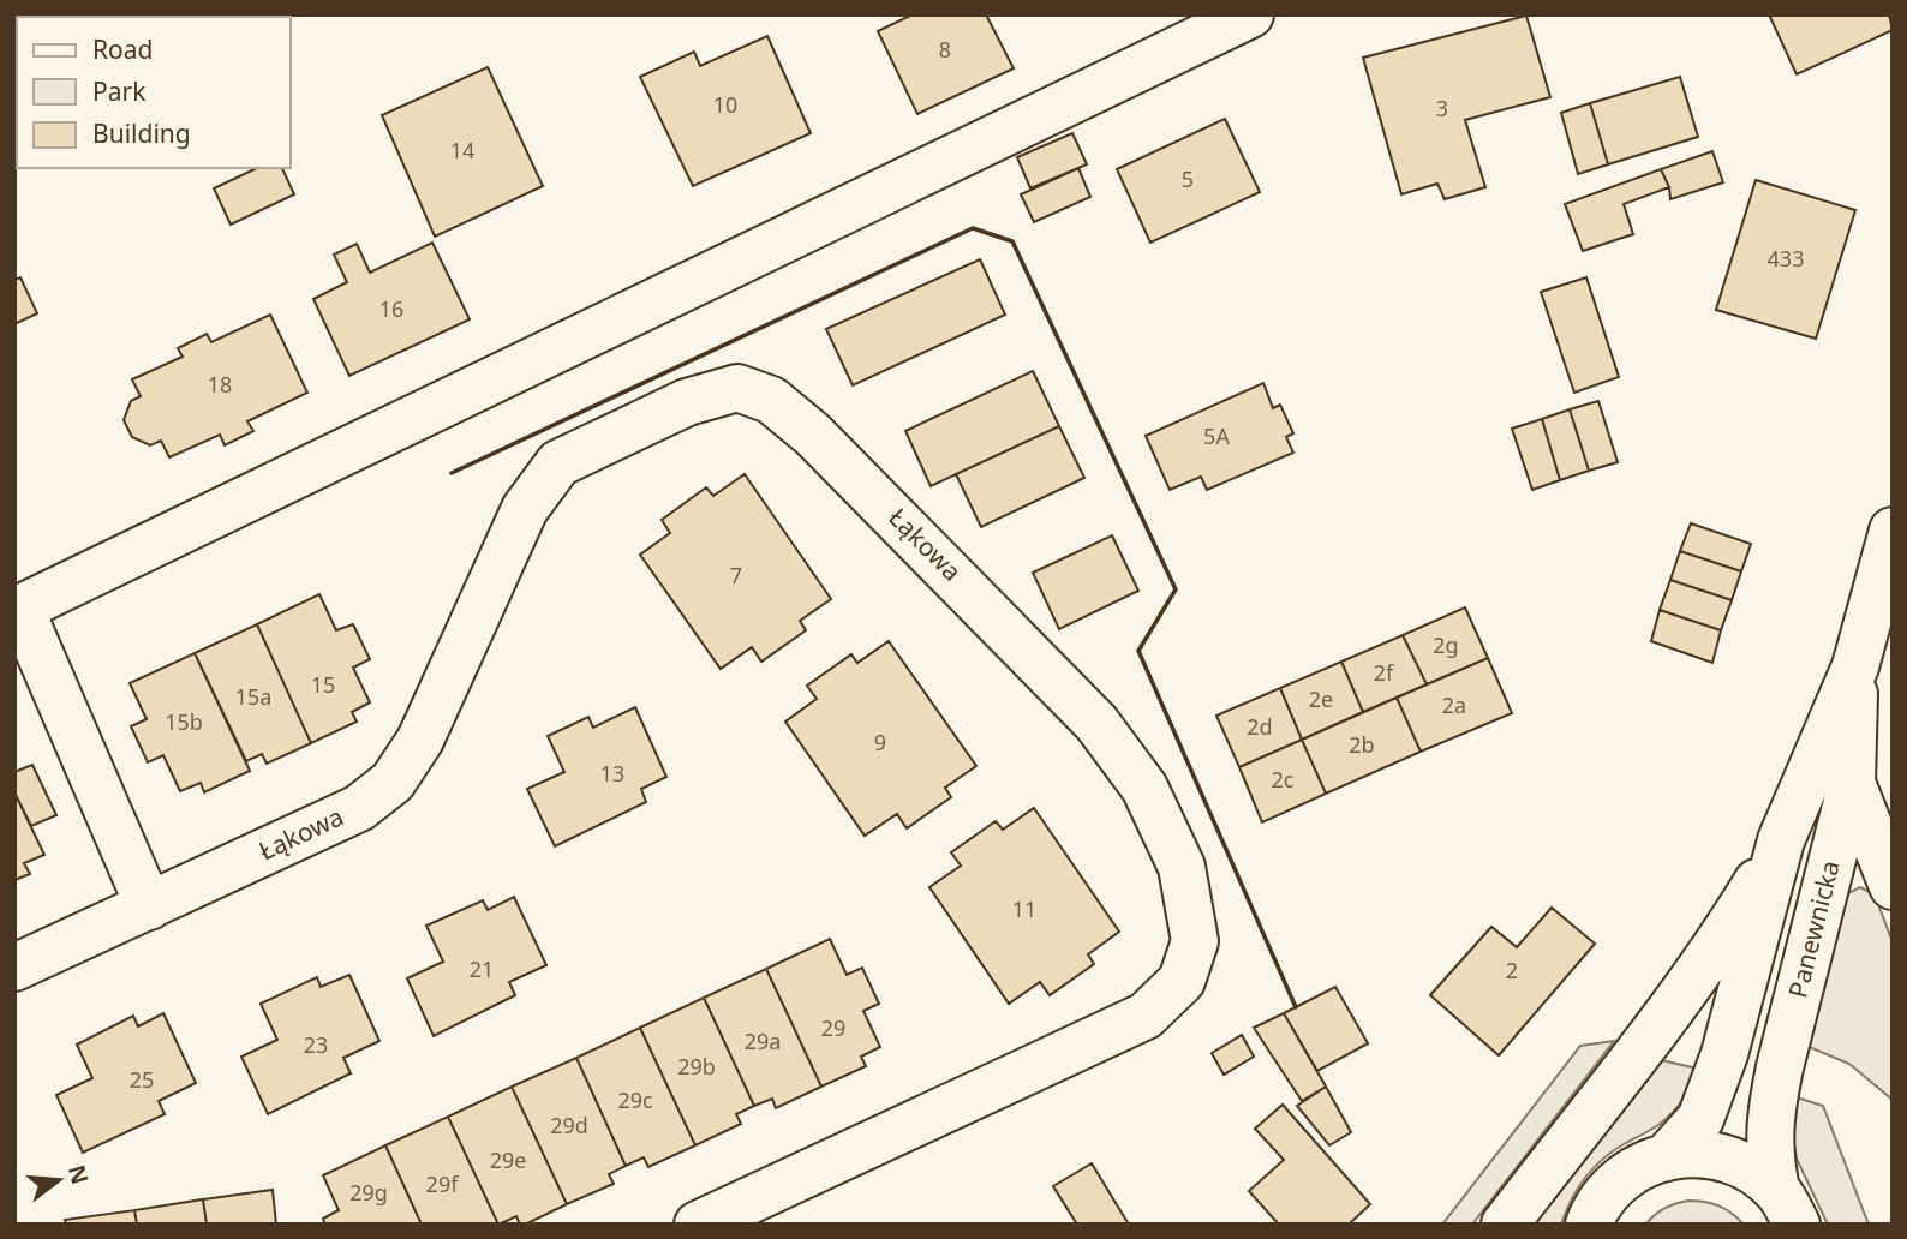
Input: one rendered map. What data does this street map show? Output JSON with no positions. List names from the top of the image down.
{
  "streets": {
    "street": ["Łąkowa", "Panewnicka"]
  },
  "house_numbers": [
    "8",
    "10",
    "3",
    "14",
    "5",
    "433",
    "16",
    "18",
    "5A",
    "7",
    "2g",
    "2f",
    "15",
    "15a",
    "2e",
    "2a",
    "15b",
    "2d",
    "9",
    "2b",
    "13",
    "2c",
    "11",
    "21",
    "2",
    "29",
    "29a",
    "23",
    "29b",
    "25",
    "29c",
    "29d",
    "29e",
    "29f",
    "29g"
  ],
  "legend": ["Road", "Park", "Building"],
  "north": "right"
}
